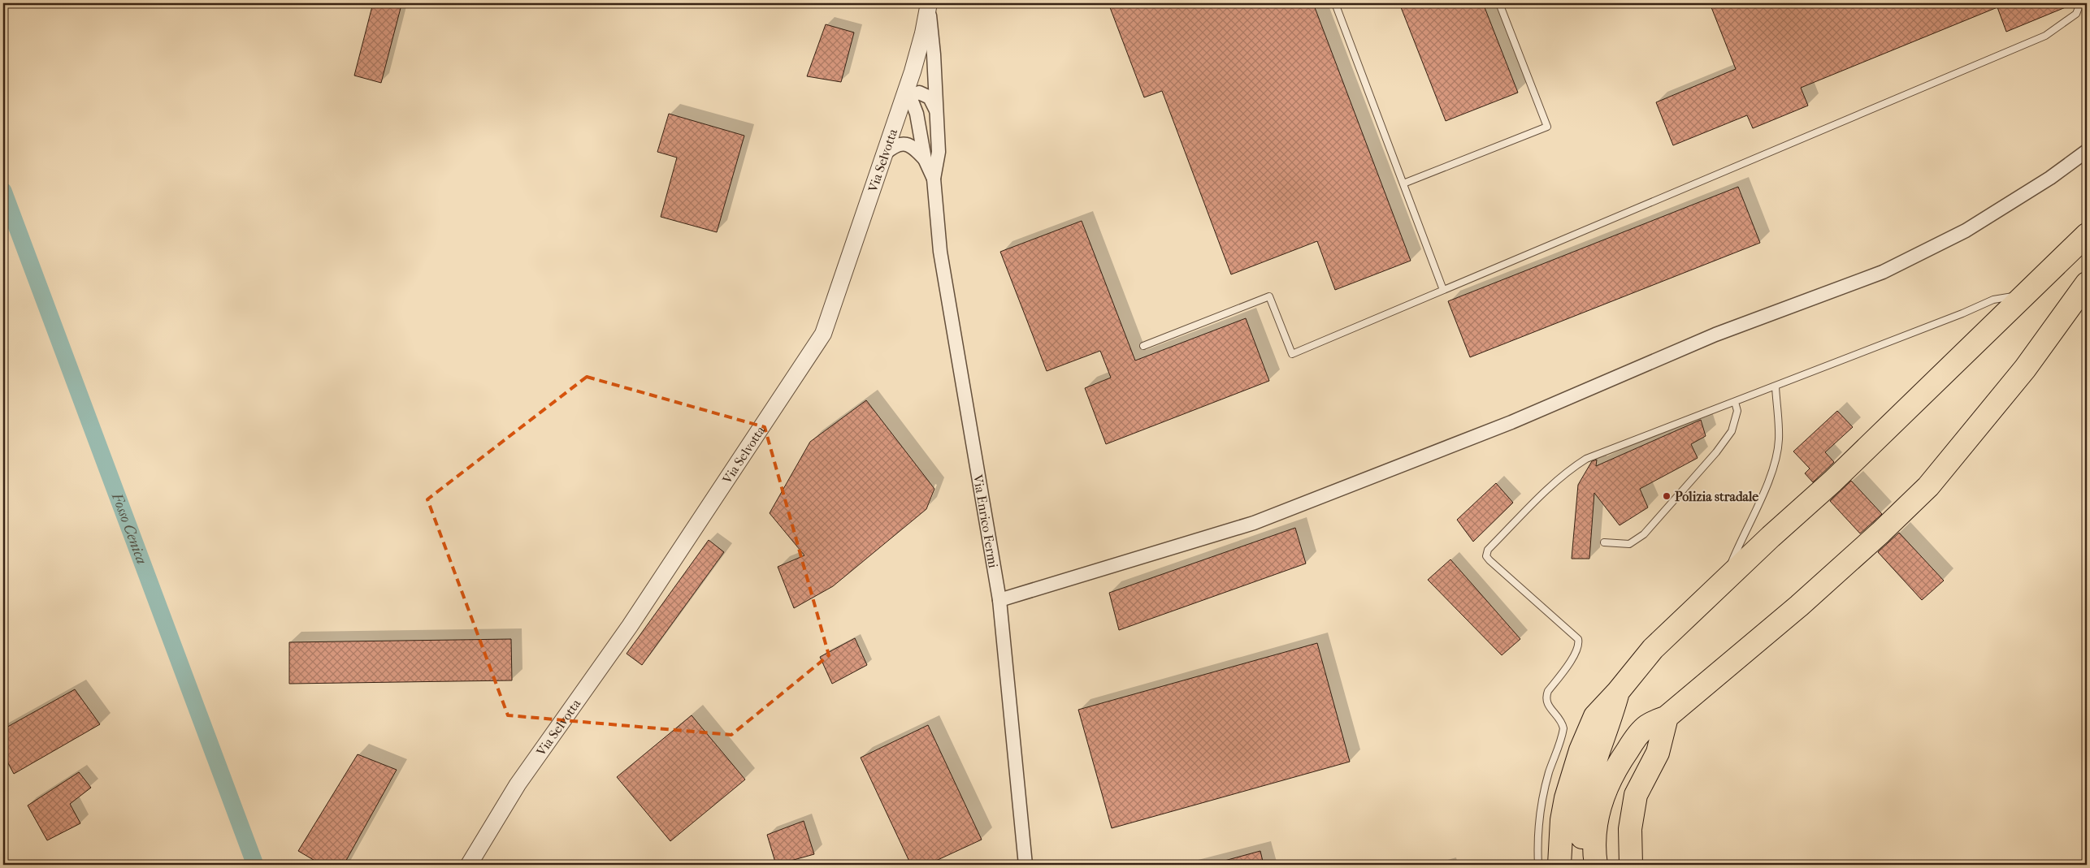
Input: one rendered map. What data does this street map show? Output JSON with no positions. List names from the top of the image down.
{
  "streets": {
    "street": ["Via Selvotta", "Via Enrico Fermi"]
  },
  "crossings": [
    ["Via Selvotta", "Via Enrico Fermi"]
  ],
  "water": ["Fosso Cenica"],
  "places": ["Polizia stradale"]
}
